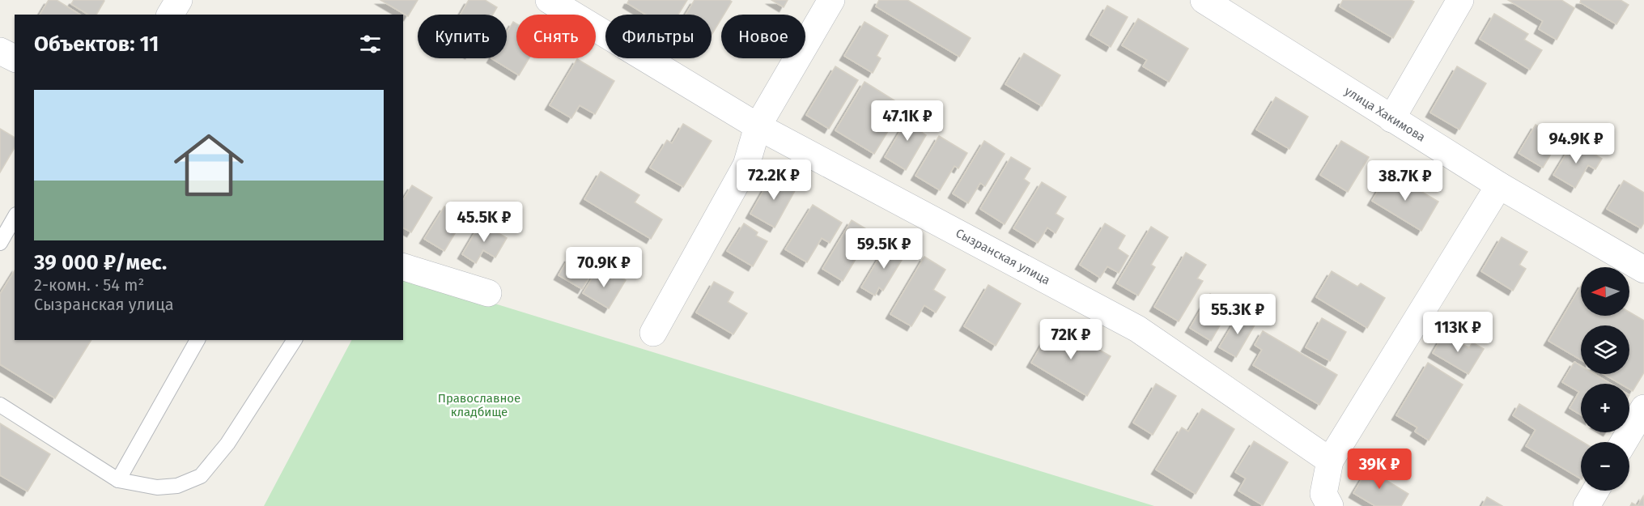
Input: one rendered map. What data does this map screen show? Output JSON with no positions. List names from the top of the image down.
{
  "streets": {
    "street": ["улица Хакимова", "Сызранская улица"]
  },
  "parks": ["Православное кладбище"],
  "north": "left",
  "page": {
    "chip": [
      "Купить",
      "Снять",
      "Фильтры",
      "Новое"
    ],
    "heading": "Объектов: 11",
    "list": [
      {
        "name": "39 000 ₽/мес.",
        "note": "2-комн. · 54 m² · Сызранская улица"
      }
    ],
    "price": [
      "47.1K ₽",
      "94.9K ₽",
      "72.2K ₽",
      "38.7K ₽",
      "45.5K ₽",
      "59.5K ₽",
      "70.9K ₽",
      "55.3K ₽",
      "113K ₽",
      "72K ₽",
      "39K ₽"
    ],
    "map_buttons": ["+", "−"]
  }
}
